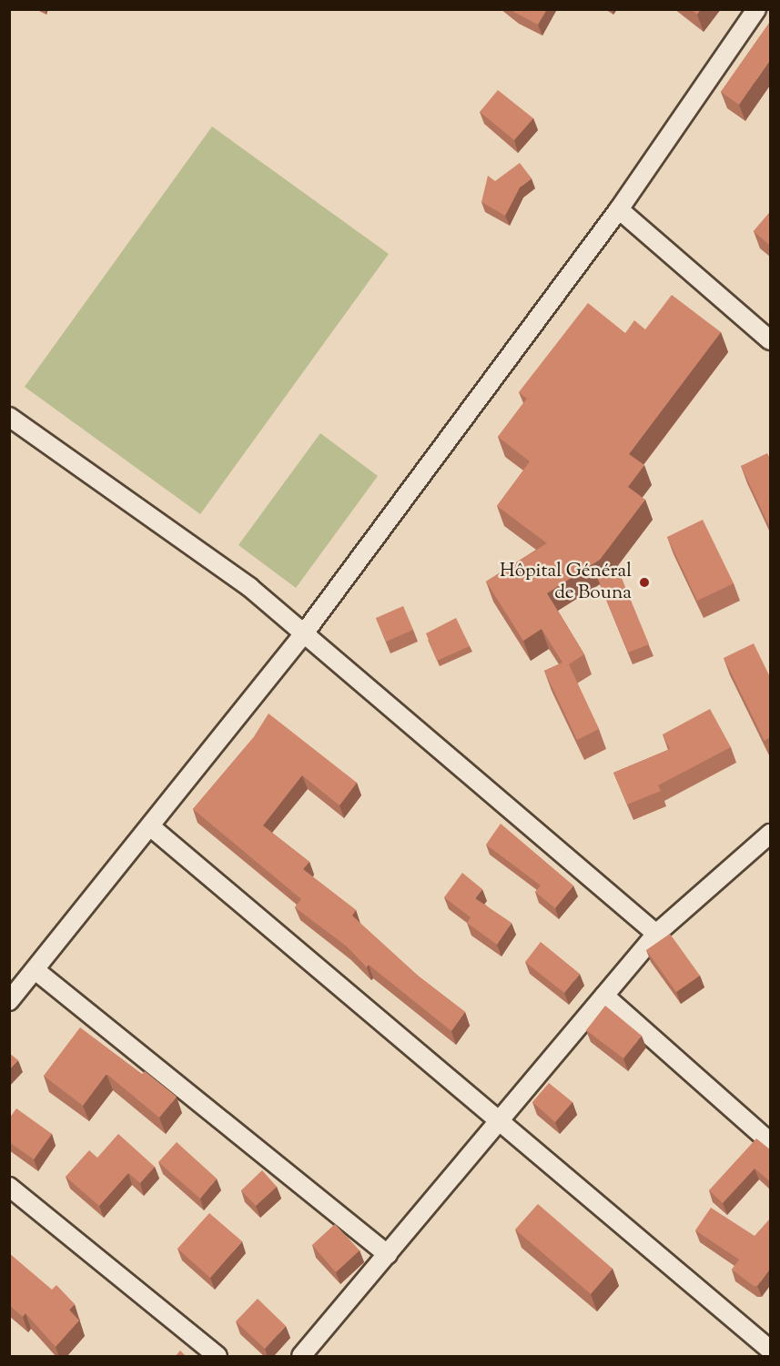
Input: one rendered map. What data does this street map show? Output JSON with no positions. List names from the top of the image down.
{
  "places": ["Hôpital Général de Bouna"]
}
